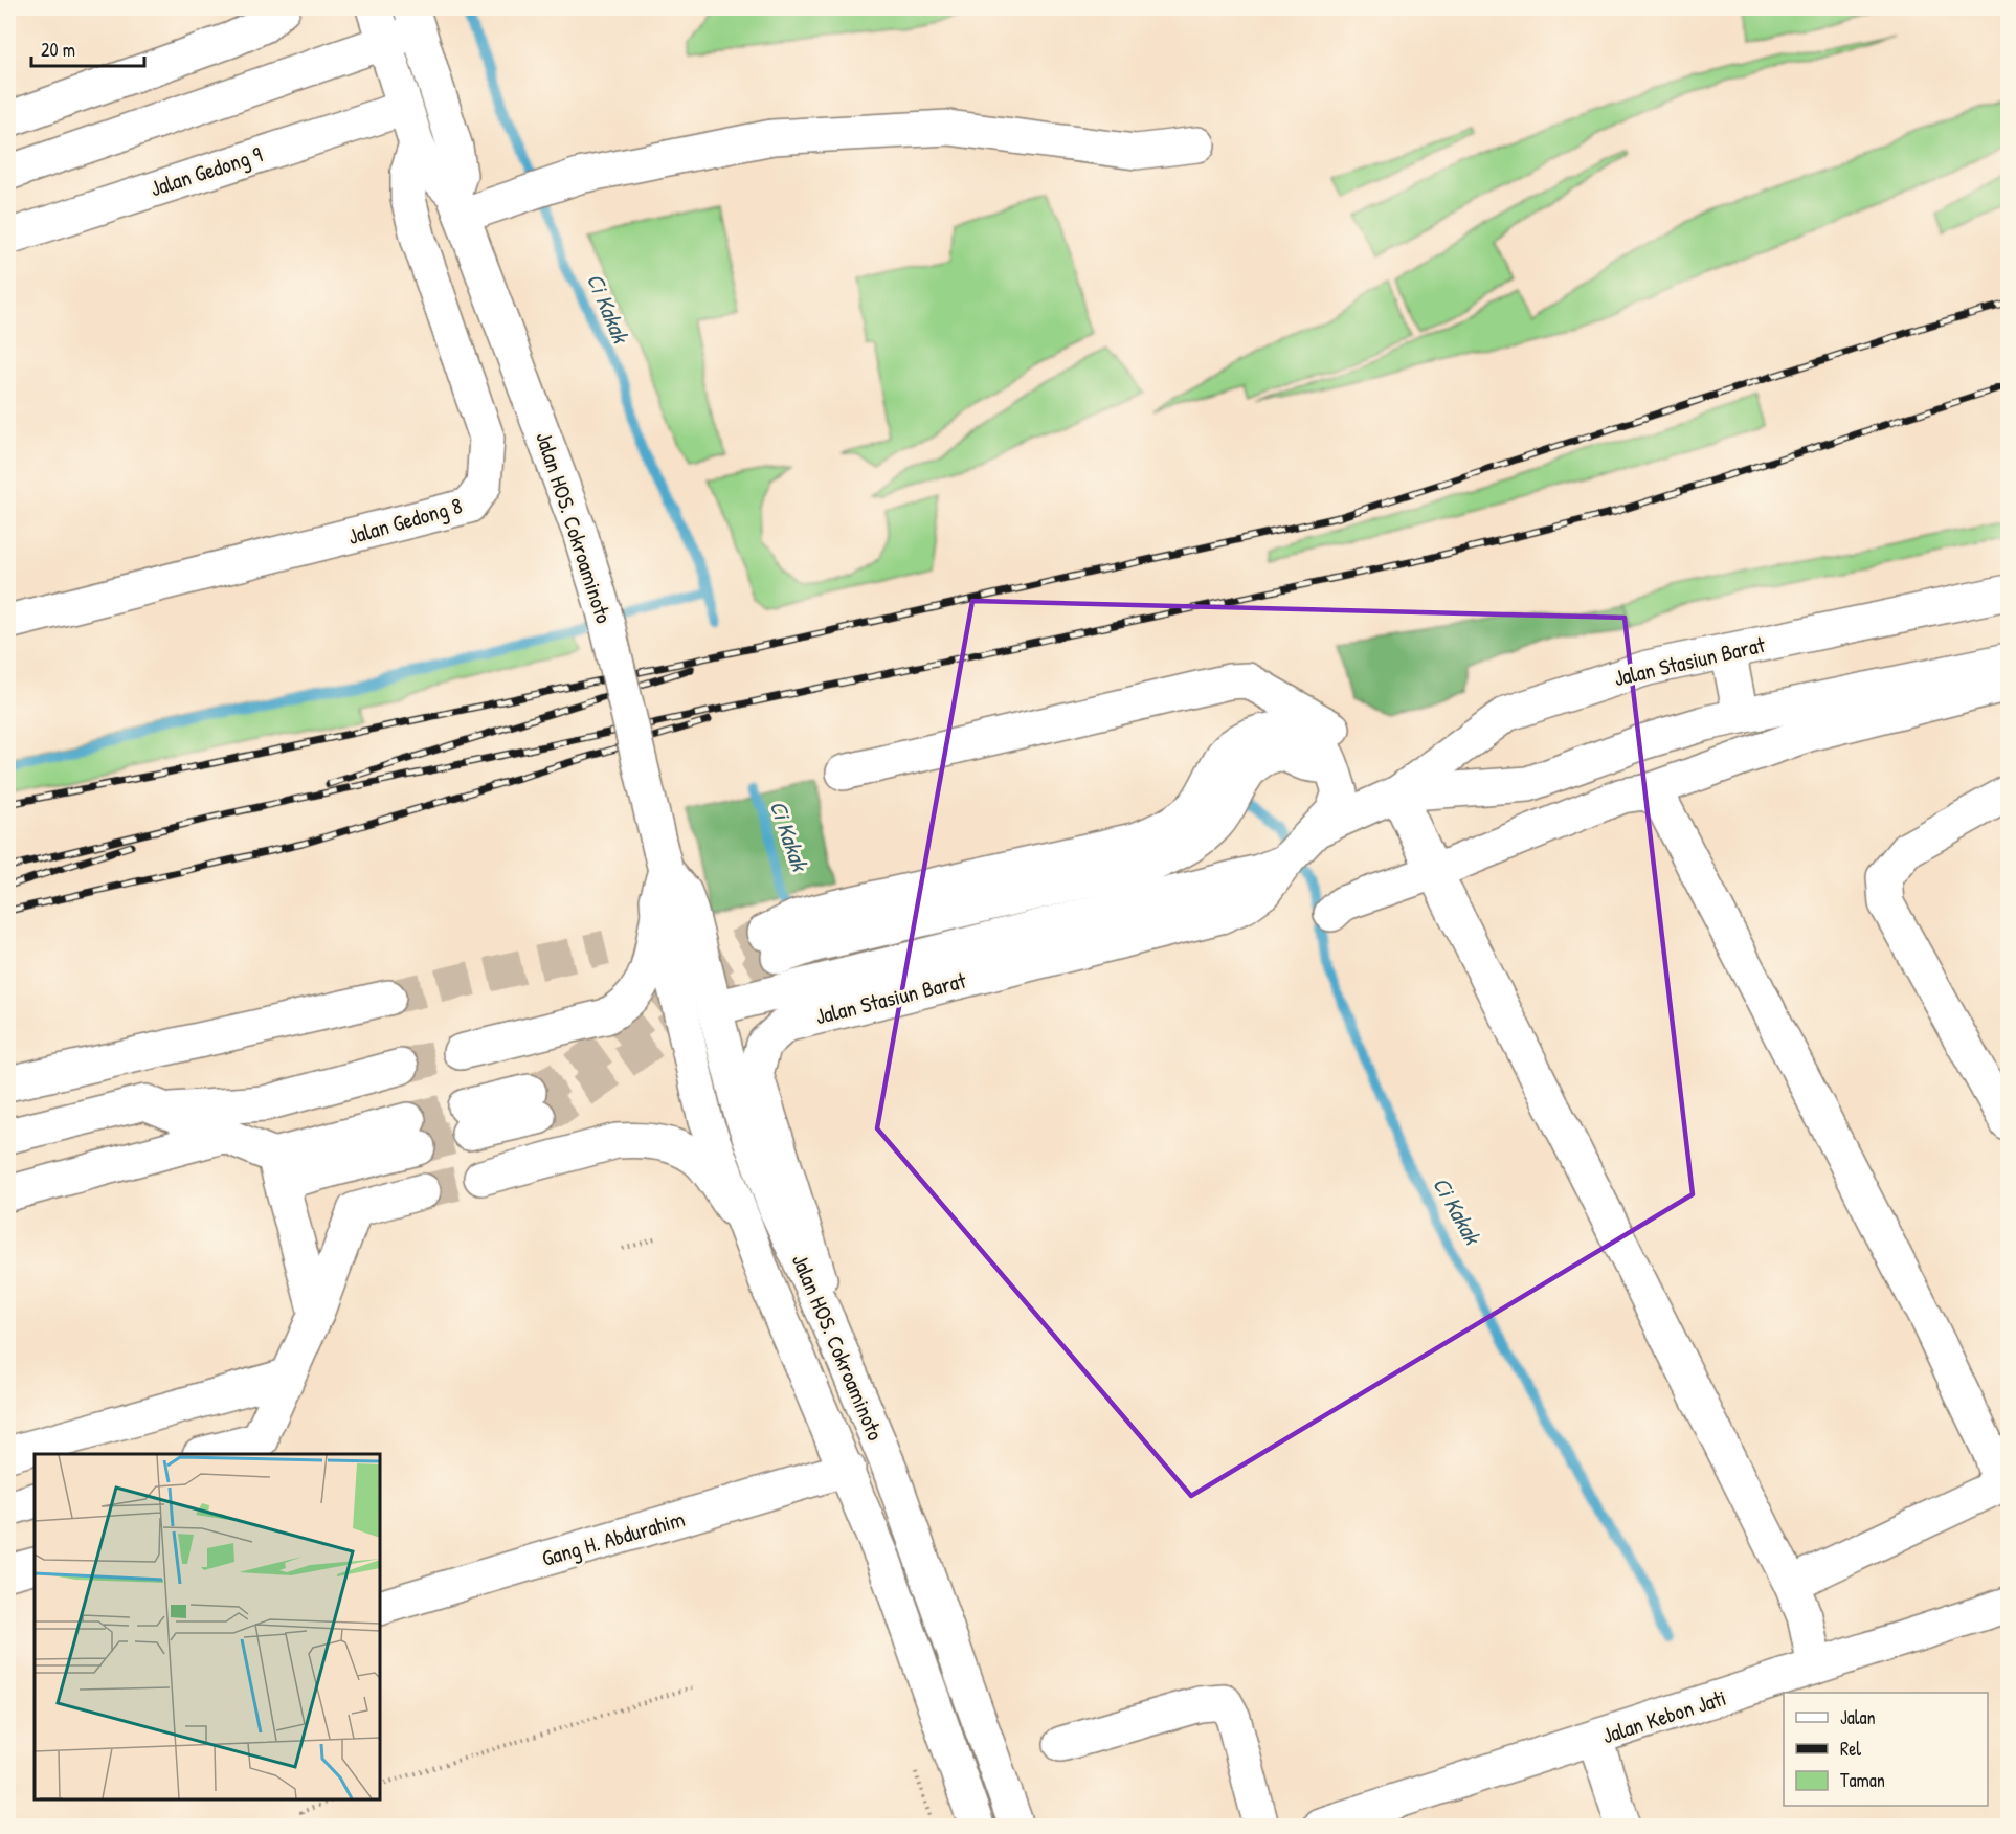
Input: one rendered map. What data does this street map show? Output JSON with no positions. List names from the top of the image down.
{
  "streets": {
    "main road": [
      "Jalan Gedong 9",
      "Jalan Gedong 8",
      "Jalan HOS. Cokroaminoto",
      "Jalan Stasiun Barat",
      "Gang H. Abdurahim",
      "Jalan Kebon Jati"
    ]
  },
  "crossings": [
    ["Jalan Gedong 9", "Jalan HOS. Cokroaminoto"],
    ["Jalan Gedong 8", "Jalan HOS. Cokroaminoto"],
    ["Jalan HOS. Cokroaminoto", "Jalan Stasiun Barat"],
    ["Jalan HOS. Cokroaminoto", "Gang H. Abdurahim"]
  ],
  "water": ["Ci Kakak"],
  "legend": ["Jalan", "Rel", "Taman"],
  "scale_bar": "20 m"
}
